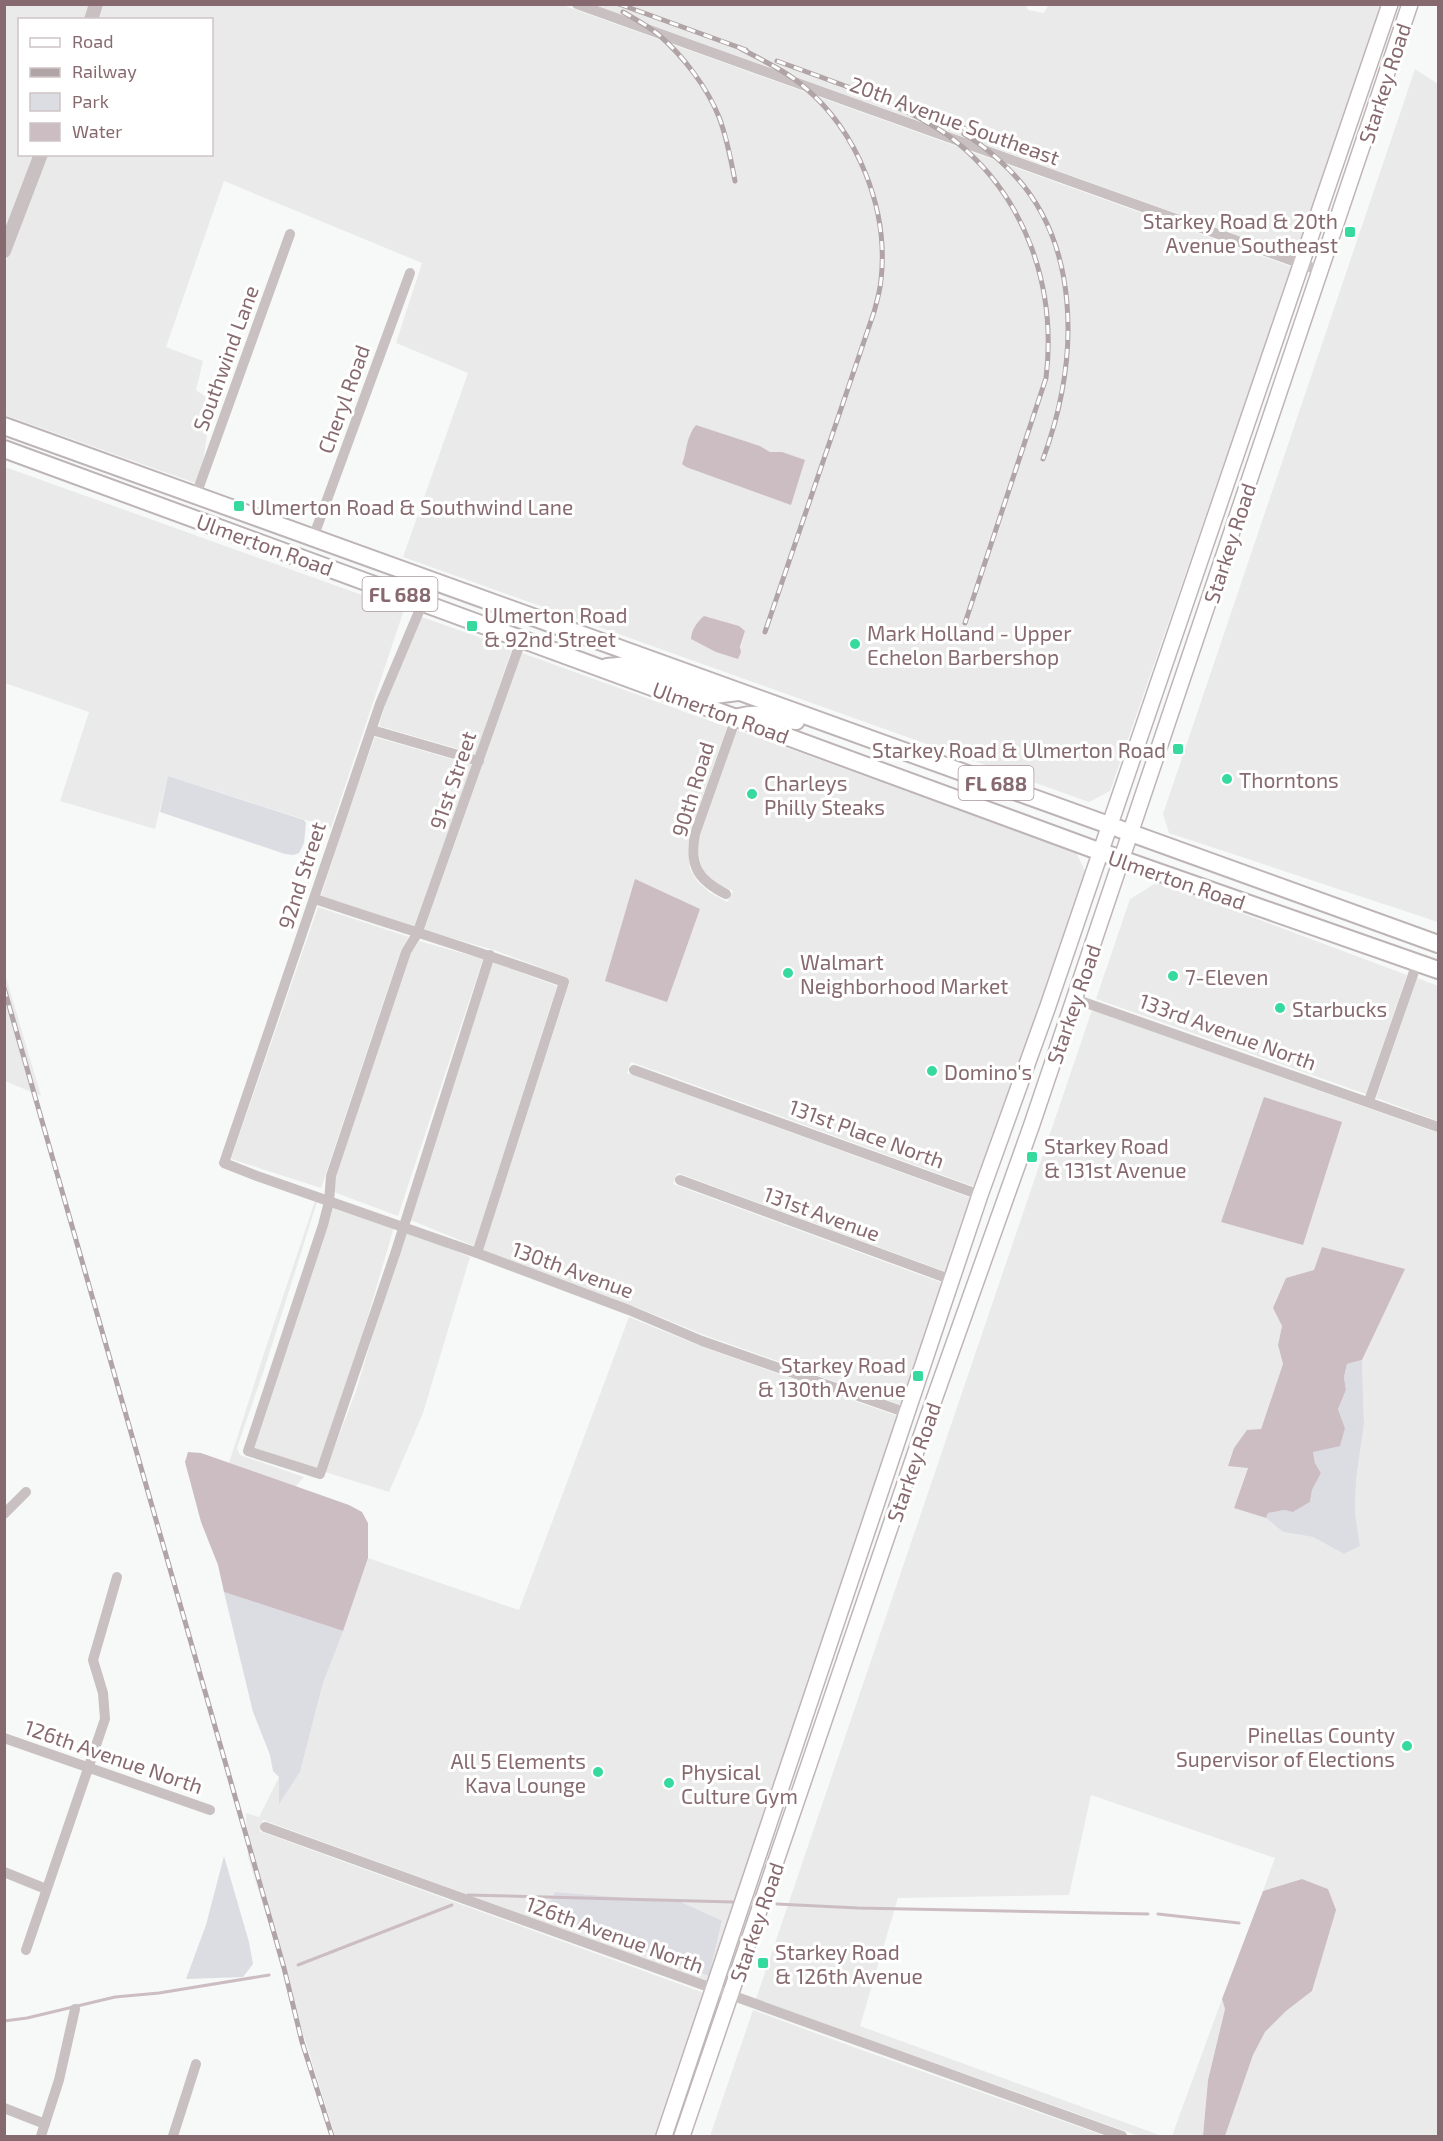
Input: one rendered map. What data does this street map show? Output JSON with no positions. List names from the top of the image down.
{
  "streets": {
    "main road": ["Starkey Road", "Ulmerton Road", "FL 688"],
    "street": [
      "20th Avenue Southeast",
      "Southwind Lane",
      "Cheryl Road",
      "91st Street",
      "90th Road",
      "92nd Street",
      "133rd Avenue North",
      "131st Place North",
      "131st Avenue",
      "130th Avenue",
      "126th Avenue North"
    ]
  },
  "crossings": [
    ["Starkey Road", "20th Avenue Southeast"],
    ["Starkey Road", "Ulmerton Road"],
    ["Starkey Road", "133rd Avenue North"],
    ["Starkey Road", "131st Place North"],
    ["Starkey Road", "131st Avenue"],
    ["Starkey Road", "130th Avenue"],
    ["Starkey Road", "126th Avenue North"],
    ["Southwind Lane", "Ulmerton Road"],
    ["Cheryl Road", "Ulmerton Road"],
    ["Ulmerton Road", "91st Street"],
    ["Ulmerton Road", "90th Road"],
    ["Ulmerton Road", "92nd Street"],
    ["91st Street", "130th Avenue"],
    ["92nd Street", "130th Avenue"]
  ],
  "places": {
    "transit": [
      "Starkey Road & 20th Avenue Southeast",
      "Ulmerton Road & Southwind Lane",
      "Ulmerton Road & 92nd Street",
      "Starkey Road & Ulmerton Road",
      "Starkey Road & 131st Avenue",
      "Starkey Road & 130th Avenue",
      "Starkey Road & 126th Avenue"
    ],
    "other": [
      "Mark Holland - Upper Echelon Barbershop",
      "Thorntons",
      "Charleys Philly Steaks",
      "Walmart Neighborhood Market",
      "7-Eleven",
      "Starbucks",
      "Domino's",
      "Pinellas County Supervisor of Elections",
      "All 5 Elements Kava Lounge",
      "Physical Culture Gym"
    ]
  },
  "legend": [
    "Road",
    "Railway",
    "Park",
    "Water"
  ]
}
